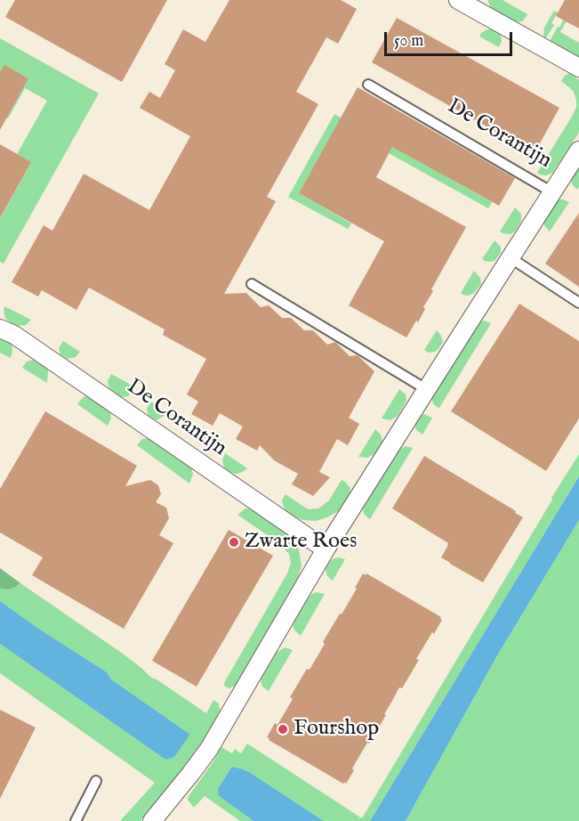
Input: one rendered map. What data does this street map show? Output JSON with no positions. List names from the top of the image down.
{
  "streets": {
    "street": ["De Corantijn"]
  },
  "places": ["Zwarte Roes", "Fourshop"],
  "scale_bar": "50 m"
}
